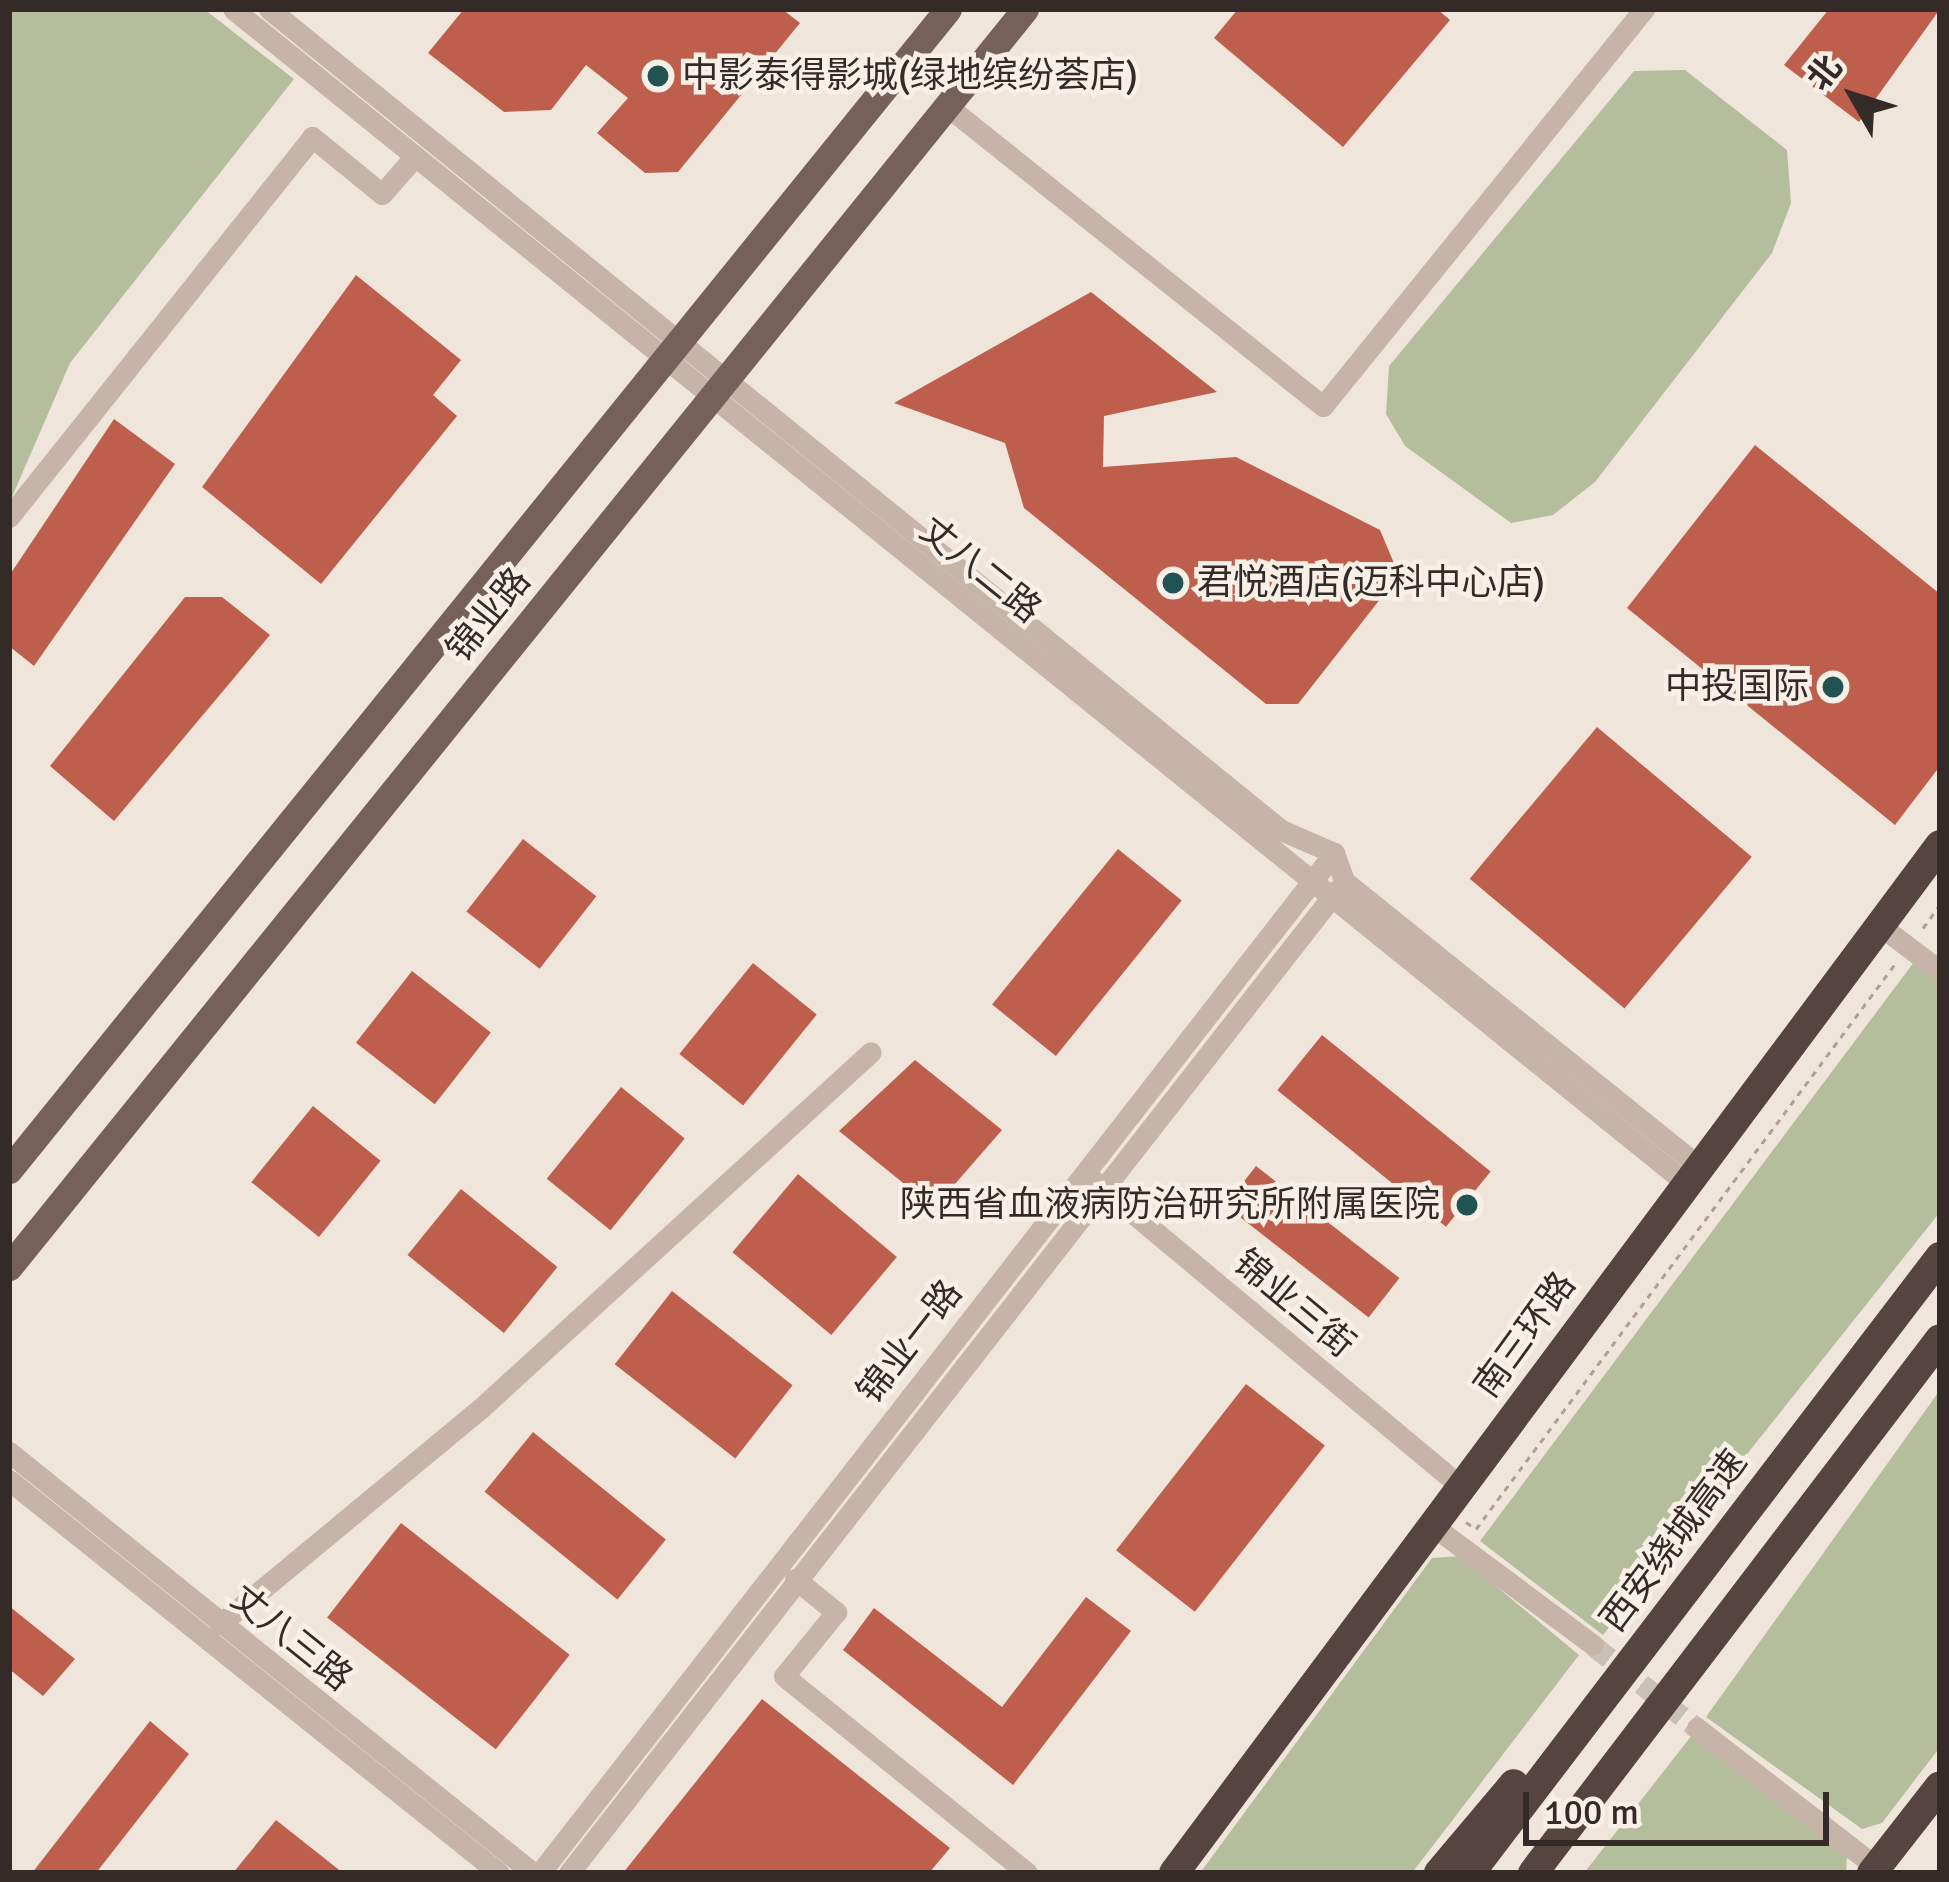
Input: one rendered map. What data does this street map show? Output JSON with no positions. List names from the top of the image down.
{
  "streets": {
    "highway": ["南三环路", "西安绕城高速"],
    "main road": ["锦业路"],
    "street": [
      "丈八二路",
      "锦业三街",
      "锦业一路",
      "丈八三路"
    ]
  },
  "crossings": [
    ["丈八二路", "锦业路"],
    ["丈八二路", "南三环路"],
    ["丈八二路", "锦业一路"],
    ["锦业三街", "南三环路"],
    ["锦业三街", "锦业一路"],
    ["锦业一路", "丈八三路"]
  ],
  "places": [
    "中影泰得影城(绿地缤纷荟店)",
    "君悦酒店(迈科中心店)",
    "中投国际",
    "陕西省血液病防治研究所附属医院"
  ],
  "scale_bar": "100 m",
  "north": "top left"
}
